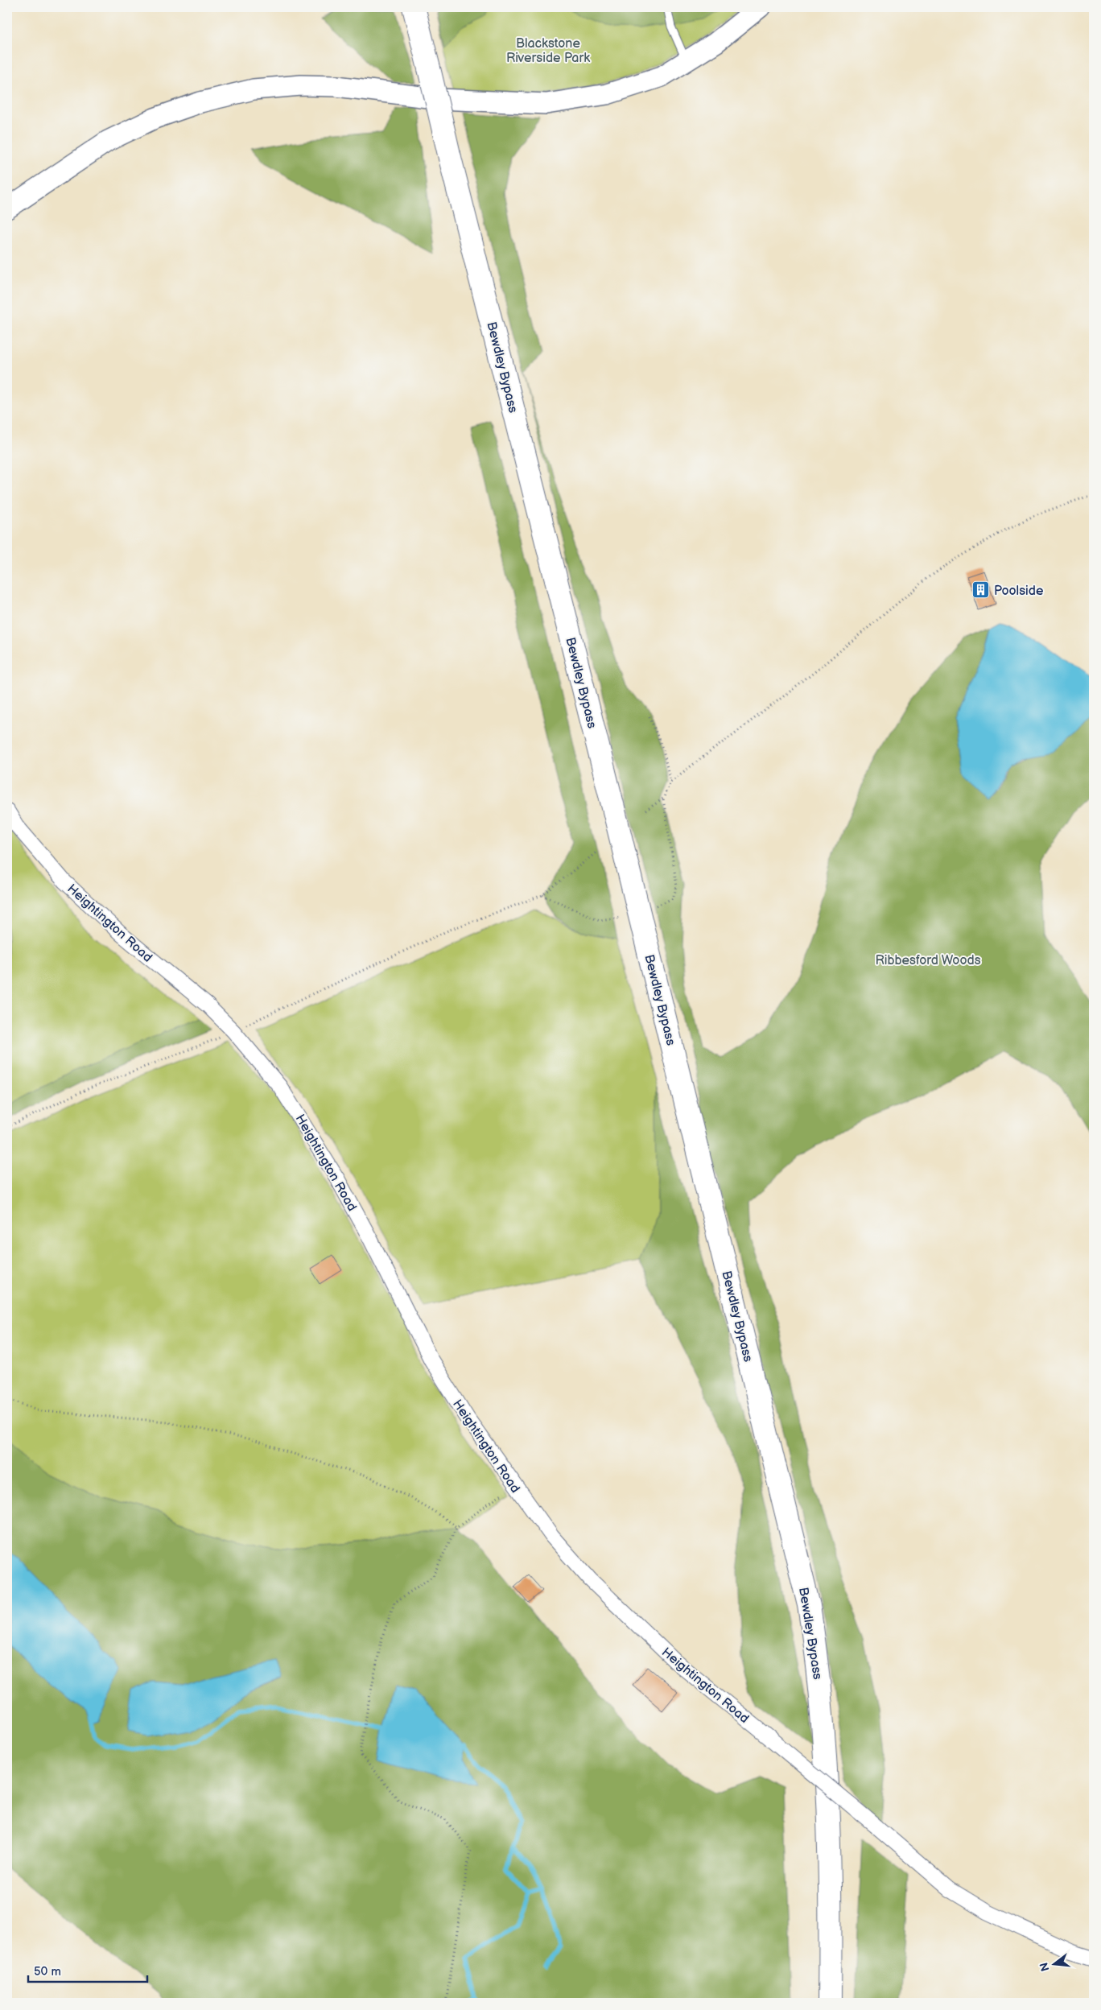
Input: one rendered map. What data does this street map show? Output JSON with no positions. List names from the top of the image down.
{
  "streets": {
    "highway": ["Bewdley Bypass"],
    "street": ["Heightington Road"]
  },
  "parks": ["Blackstone Riverside Park", "Ribbesford Woods"],
  "places": {
    "building": ["Poolside"]
  },
  "scale_bar": "50 m",
  "north": "left"
}
